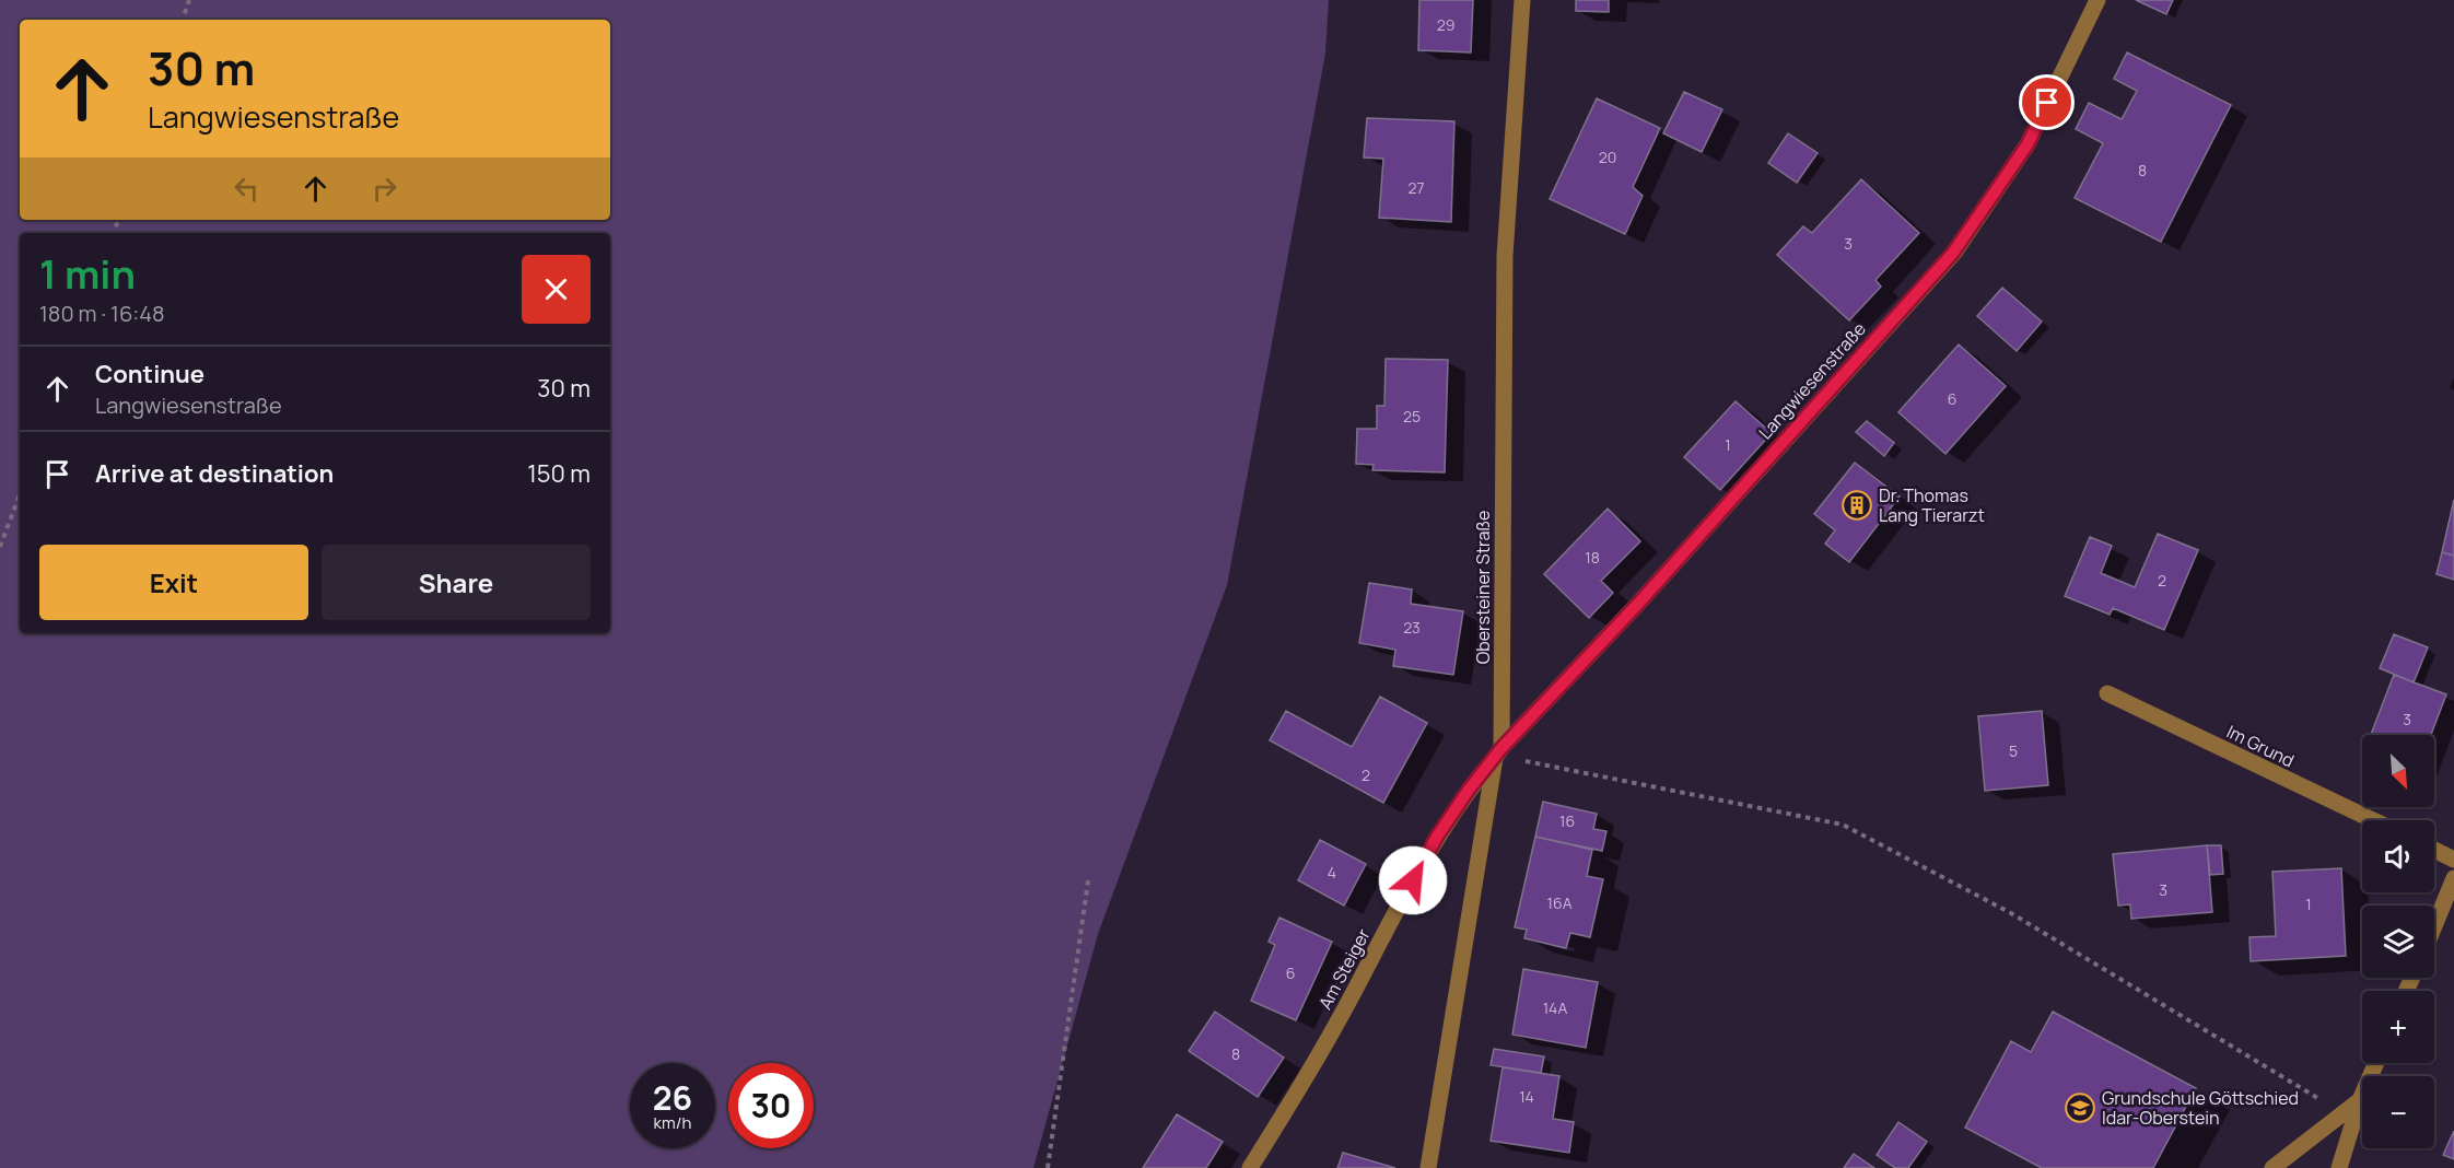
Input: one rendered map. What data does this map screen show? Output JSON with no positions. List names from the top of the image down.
{
  "streets": {
    "street": [
      "Langwiesenstraße",
      "Obersteiner Straße",
      "Im Grund",
      "Am Steiger"
    ]
  },
  "crossings": [
    ["Langwiesenstraße", "Obersteiner Straße"],
    ["Langwiesenstraße", "Am Steiger"],
    ["Obersteiner Straße", "Am Steiger"]
  ],
  "places": {
    "building": ["Dr. Thomas Lang Tierarzt"],
    "school or university": ["Grundschule Göttschied Idar-Oberstein"]
  },
  "house_numbers": [
    "29",
    "20",
    "8",
    "27",
    "3",
    "6",
    "25",
    "1",
    "18",
    "2",
    "23",
    "3",
    "5",
    "2",
    "16",
    "4",
    "3",
    "16A",
    "1",
    "6",
    "14A",
    "8",
    "14"
  ],
  "north": "bottom right",
  "page": {
    "turn": ["30 m", "Langwiesenstraße"],
    "heading": ["1 min", "180 m · 16:48"],
    "list": [
      {
        "name": "Continue",
        "note": "Langwiesenstraße",
        "value": "30 m"
      },
      {
        "name": "Arrive at destination",
        "value": "150 m"
      }
    ],
    "buttons": ["Exit", "Share"],
    "map_buttons": ["+", "−"],
    "speed": "26 km/h",
    "limit": "30"
  }
}
